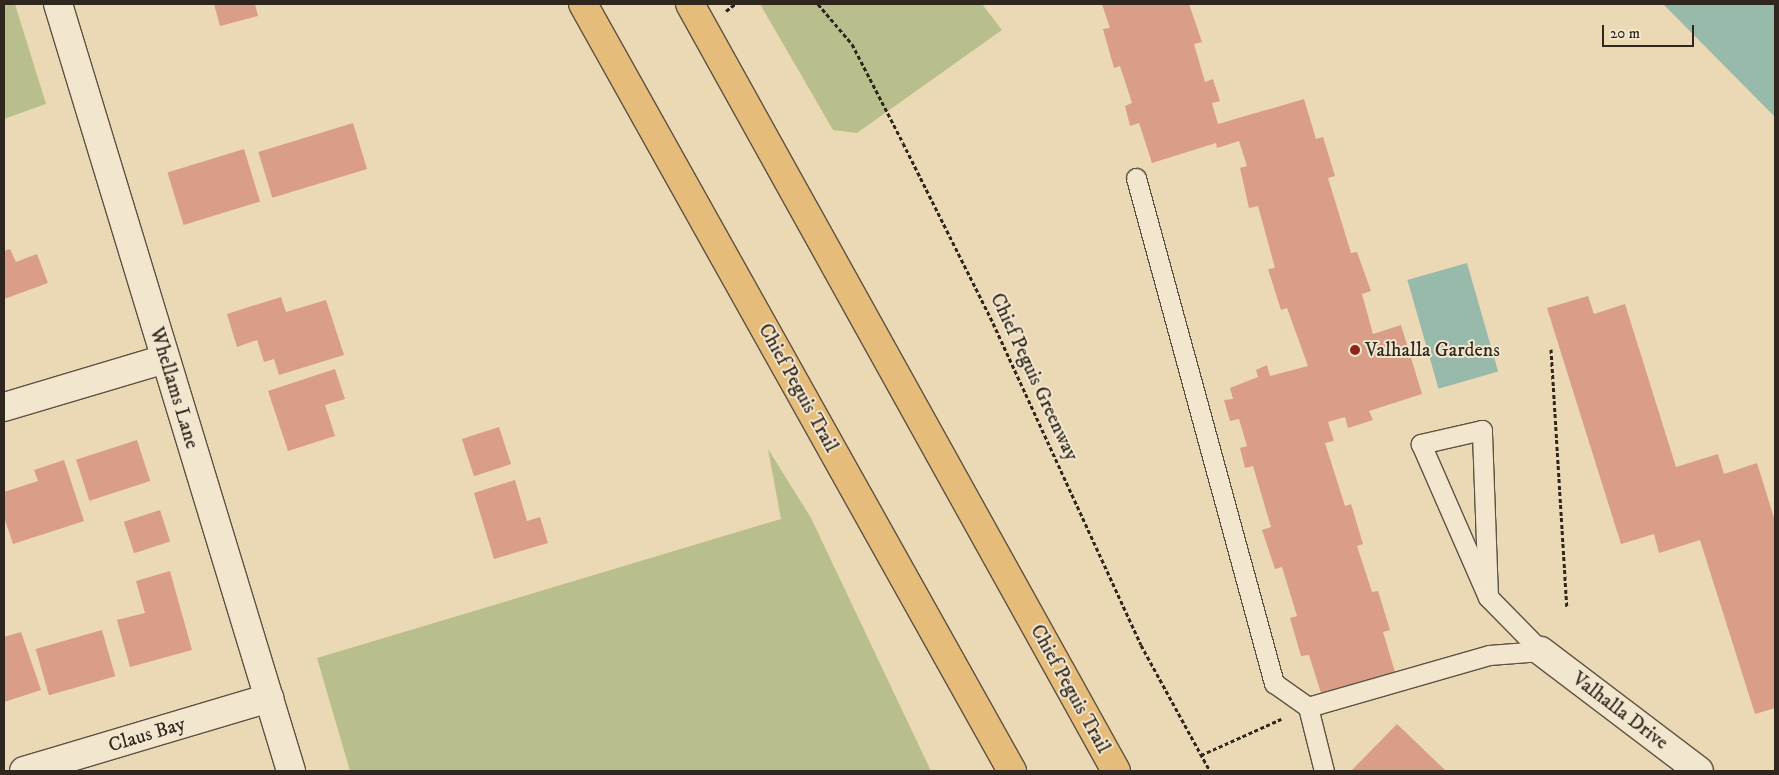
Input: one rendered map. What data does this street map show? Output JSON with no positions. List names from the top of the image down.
{
  "streets": {
    "main road": ["Chief Peguis Trail"],
    "street": ["Whellams Lane", "Valhalla Drive", "Claus Bay"],
    "path": ["Chief Peguis Greenway"]
  },
  "crossings": [
    ["Whellams Lane", "Claus Bay"]
  ],
  "places": ["Valhalla Gardens"],
  "scale_bar": "20 m"
}
